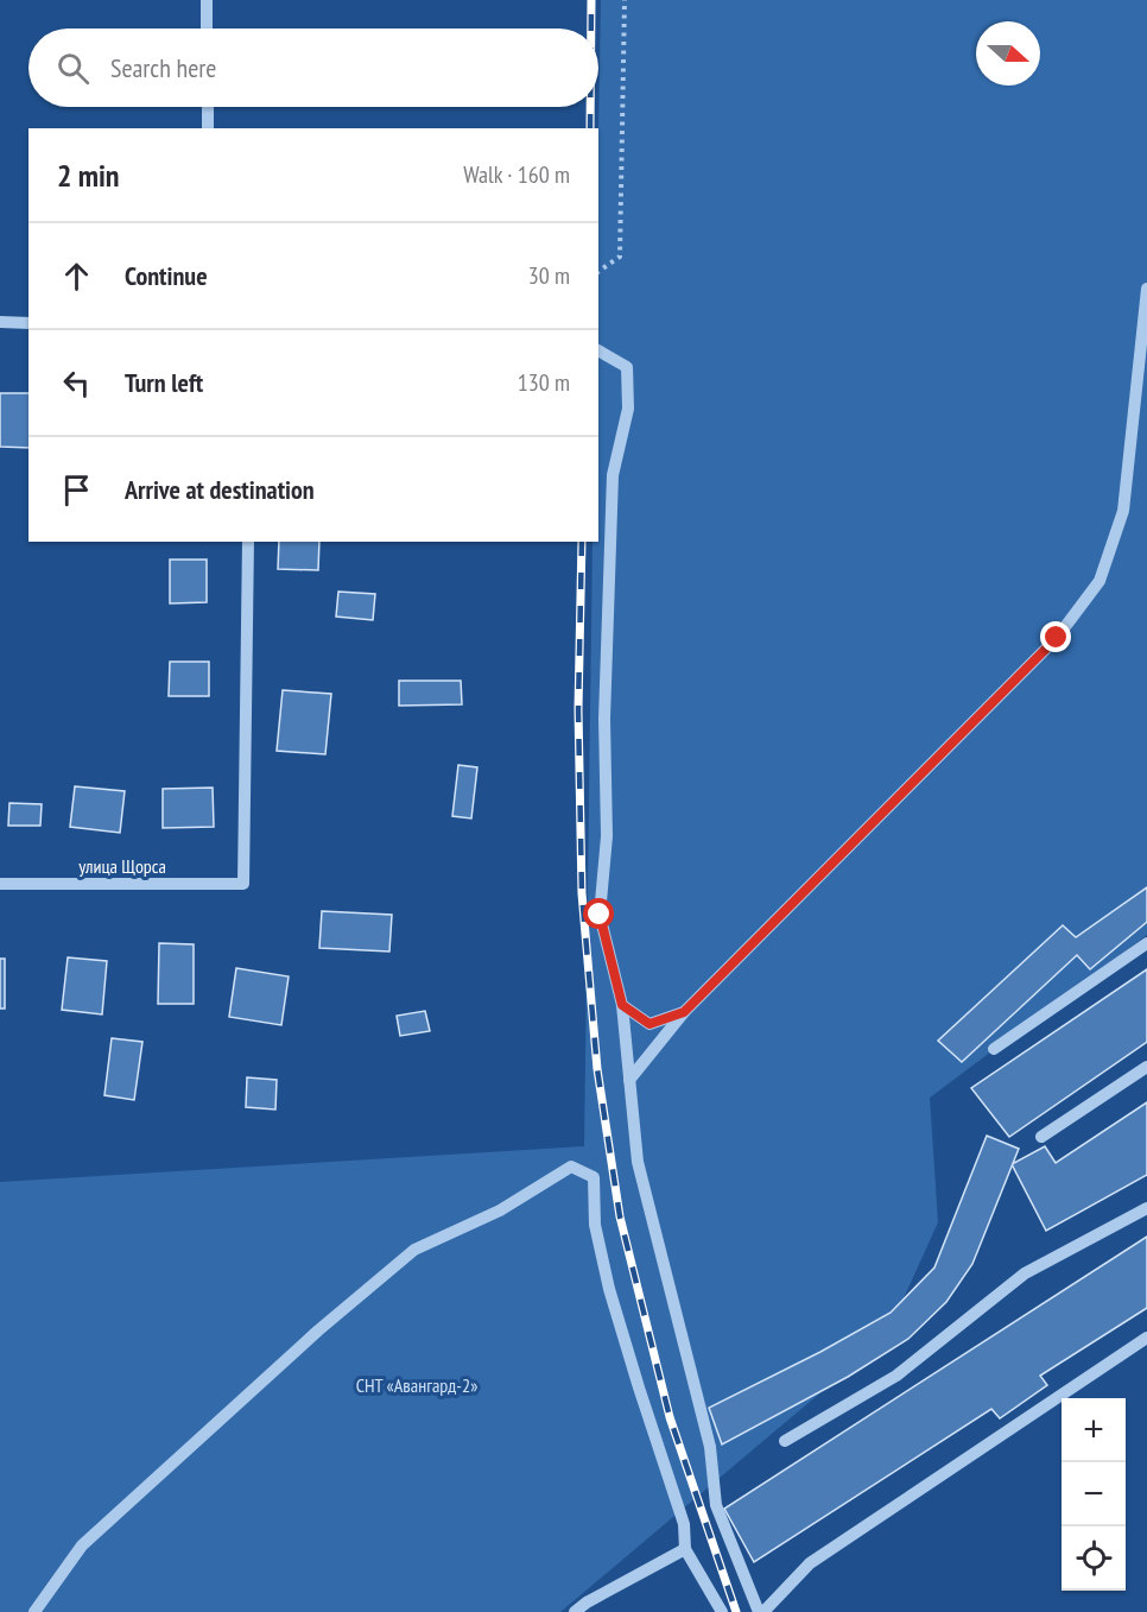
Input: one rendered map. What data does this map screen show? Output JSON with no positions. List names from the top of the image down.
{
  "streets": {
    "street": ["улица Щорса"]
  },
  "parks": ["СНТ «Авангард-2»"],
  "north": "right",
  "page": {
    "search": "Search here",
    "heading": ["2 min", "Walk · 160 m"],
    "list": [
      ["Continue", "30 m"],
      ["Turn left", "130 m"],
      "Arrive at destination"
    ],
    "map_buttons": ["+", "−"]
  }
}
